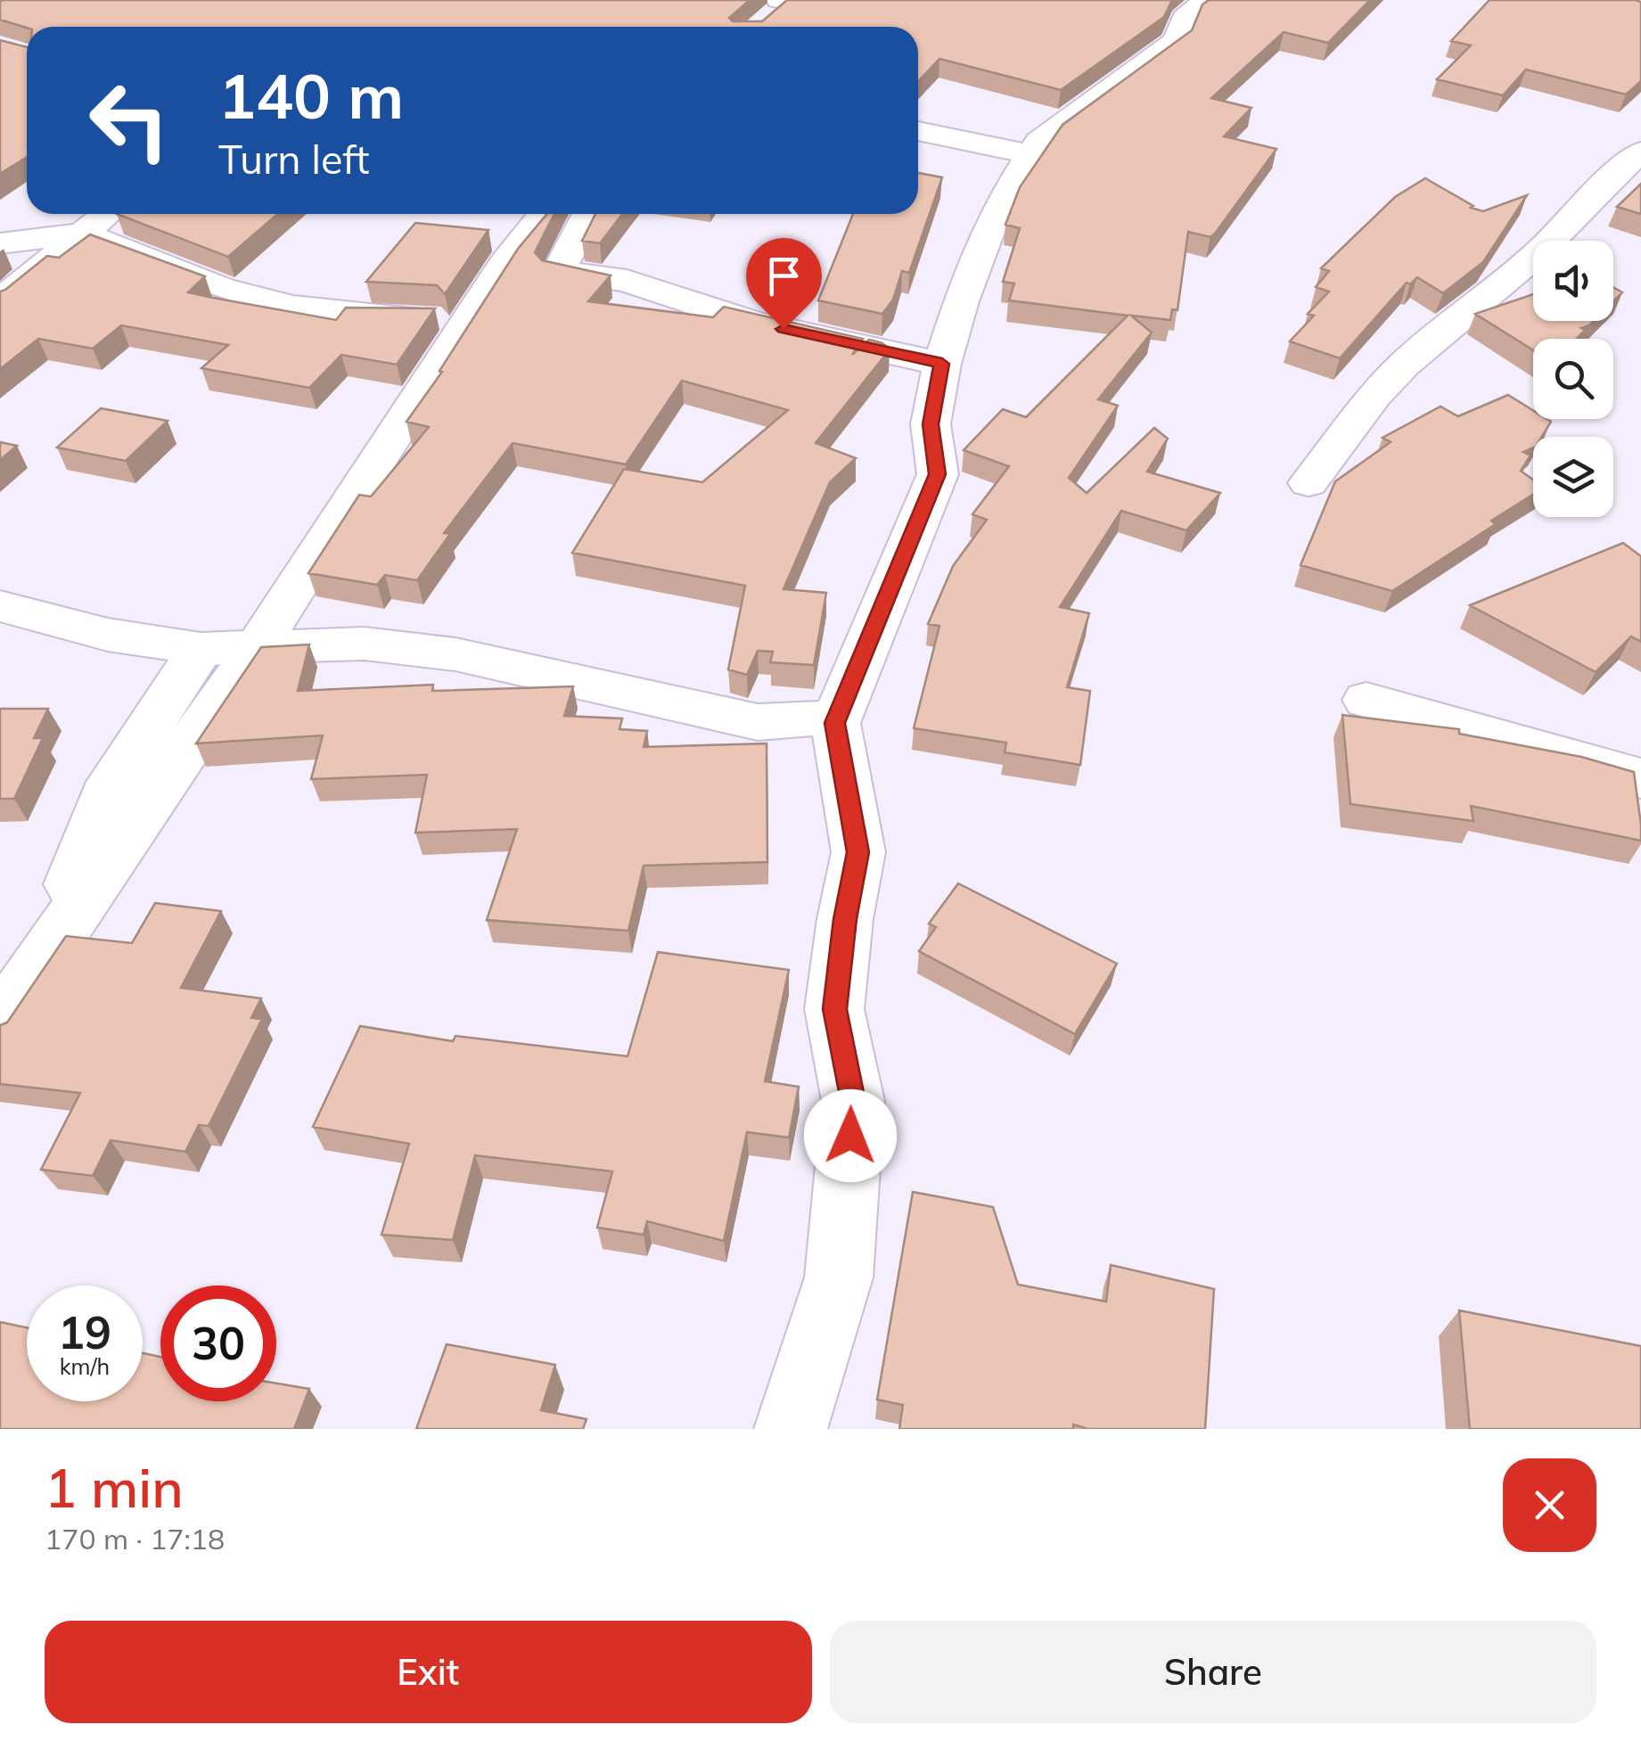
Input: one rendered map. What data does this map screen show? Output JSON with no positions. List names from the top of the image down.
{
  "page": {
    "turn": ["140 m", "Turn left"],
    "speed": "19 km/h",
    "limit": "30",
    "heading": ["1 min", "170 m · 17:18"],
    "buttons": ["Exit", "Share"]
  }
}
